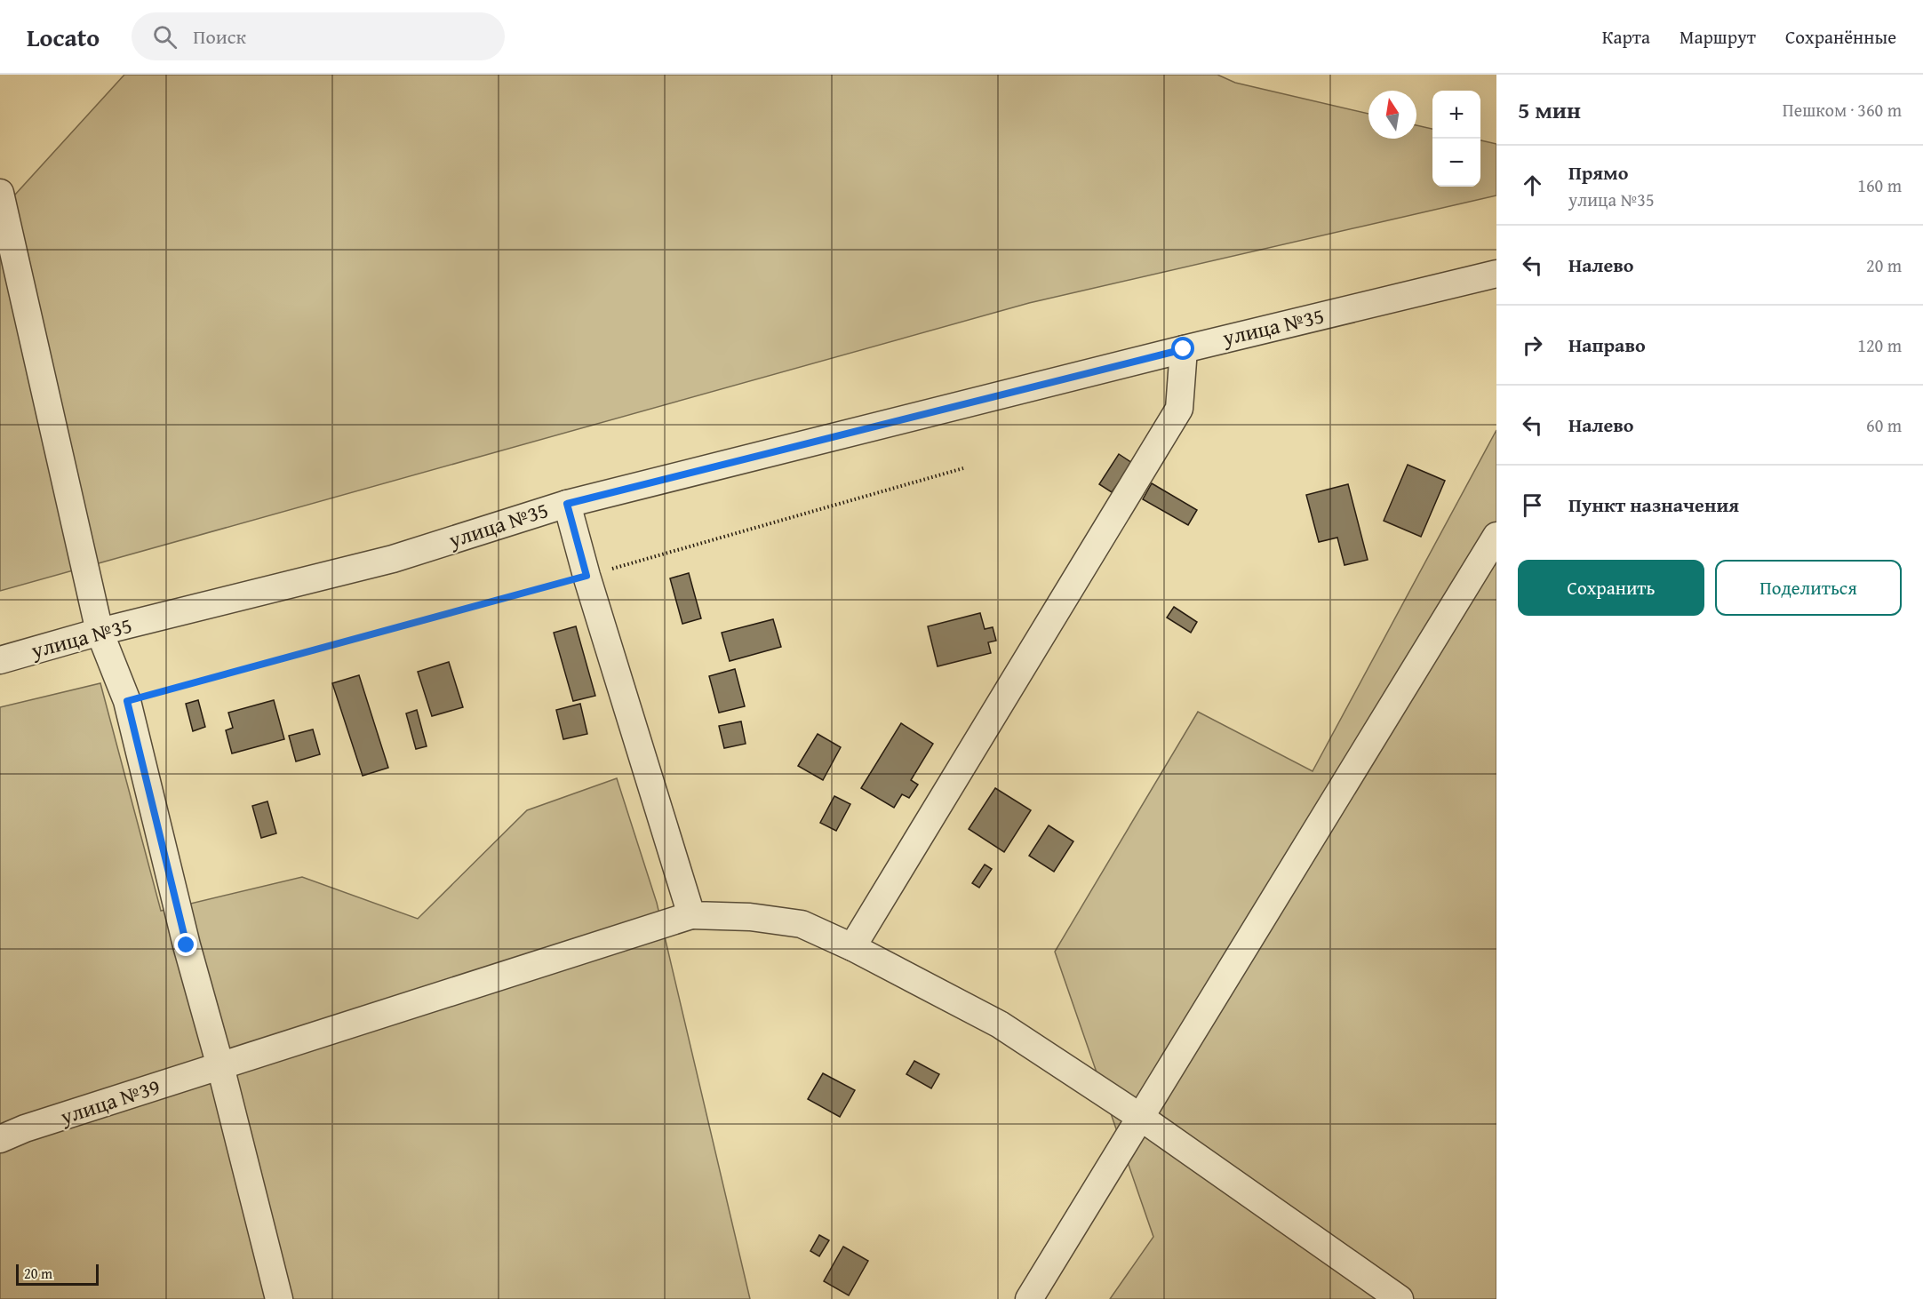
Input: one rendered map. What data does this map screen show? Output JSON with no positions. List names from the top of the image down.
{
  "streets": {
    "street": ["улица №35", "улица №39"]
  },
  "scale_bar": "20 m",
  "north": "top",
  "page": {
    "header": "Locato",
    "search": "Поиск",
    "nav": ["Карта", "Маршрут", "Сохранённые"],
    "heading": ["5 мин", "Пешком · 360 m"],
    "map_buttons": ["+", "−"],
    "list": [
      ["Прямо", "улица №35", "160 m"],
      ["Налево", "20 m"],
      ["Направо", "120 m"],
      ["Налево", "60 m"],
      "Пункт назначения"
    ],
    "buttons": ["Сохранить", "Поделиться"],
    "scale": "20 m"
  }
}
